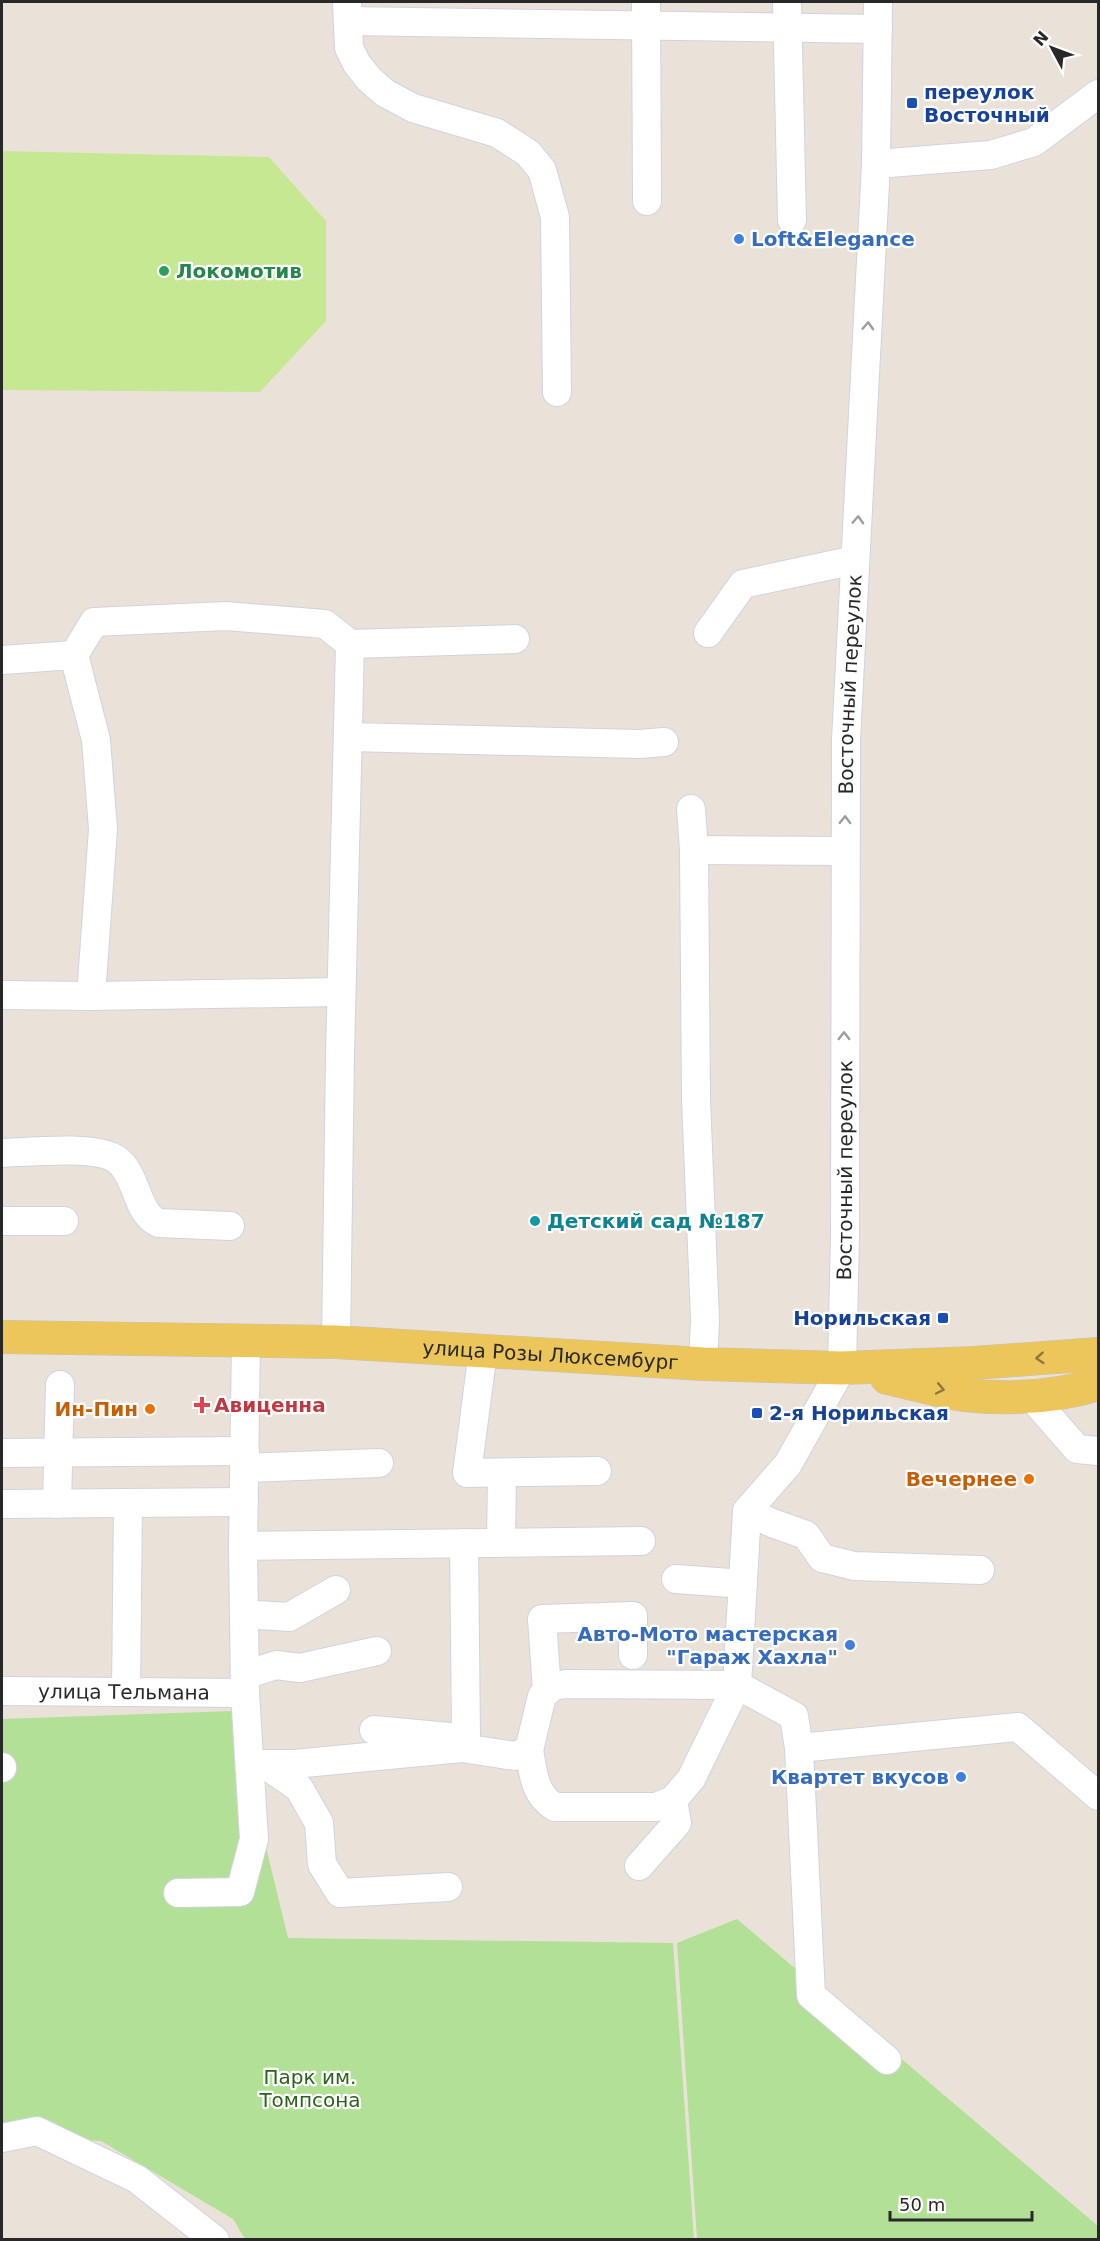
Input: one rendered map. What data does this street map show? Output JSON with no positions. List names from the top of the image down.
{
  "streets": {
    "main road": ["улица Розы Люксембург"],
    "street": ["Восточный переулок", "улица Тельмана"]
  },
  "crossings": [
    ["Восточный переулок", "улица Розы Люксембург"]
  ],
  "parks": ["Парк им. Томпсона"],
  "places": {
    "transit": ["переулок Восточный", "Норильская", "2-я Норильская"],
    "other": [
      "Loft&Elegance",
      "Локомотив",
      "Детский сад №187",
      "Ин-Пин",
      "Вечернее",
      "Авто-Мото мастерская \"Гараж Хахла\"",
      "Квартет вкусов"
    ],
    "health": ["Авиценна"]
  },
  "scale_bar": "50 m",
  "north": "top left"
}
